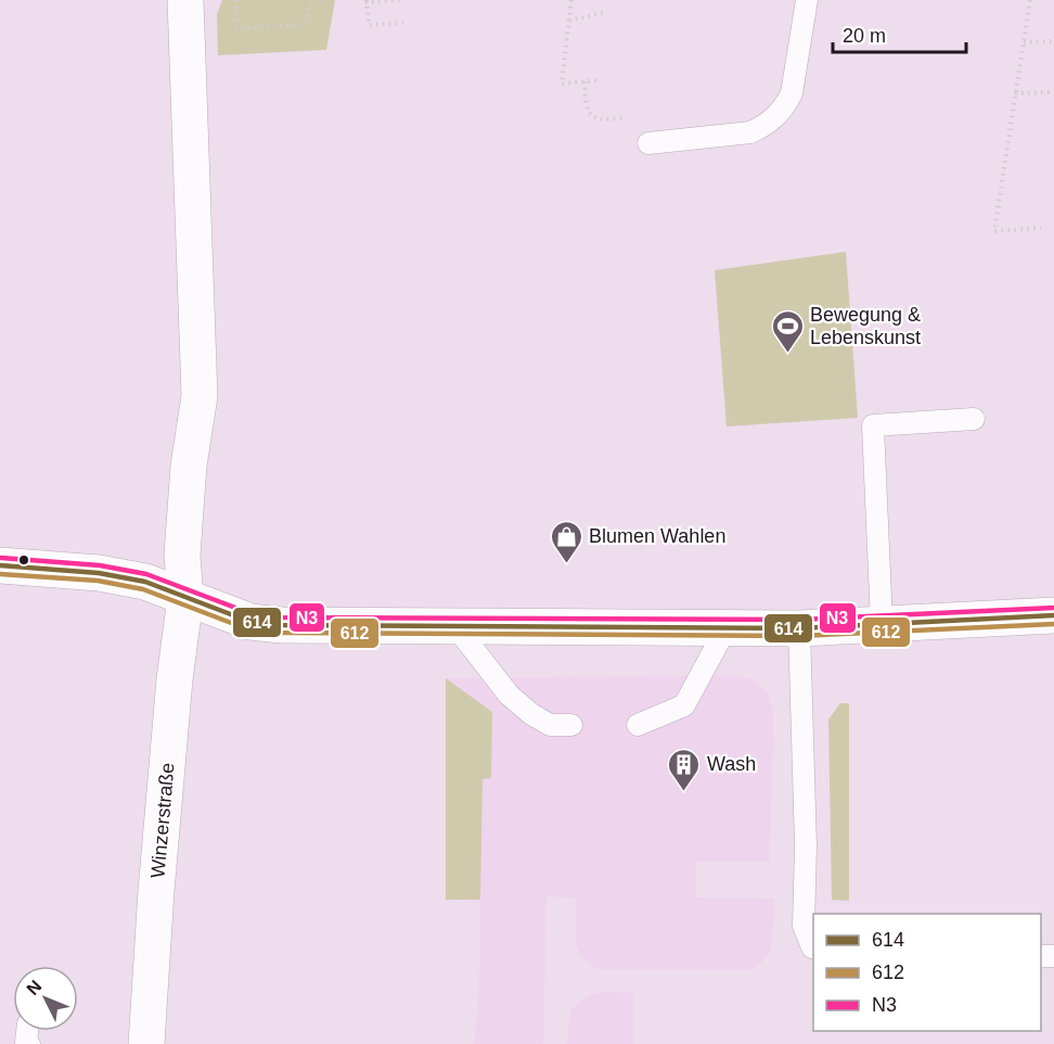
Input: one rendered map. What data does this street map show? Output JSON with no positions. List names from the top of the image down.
{
  "streets": {
    "street": ["Winzerstraße"]
  },
  "places": {
    "sports": ["Bewegung & Lebenskunst"],
    "shop": ["Blumen Wahlen"],
    "building": ["Wash"]
  },
  "lines": ["transit line N3", "transit line 614", "transit line 612"],
  "legend": ["614", "612", "N3"],
  "scale_bar": "20 m",
  "north": "top left"
}
